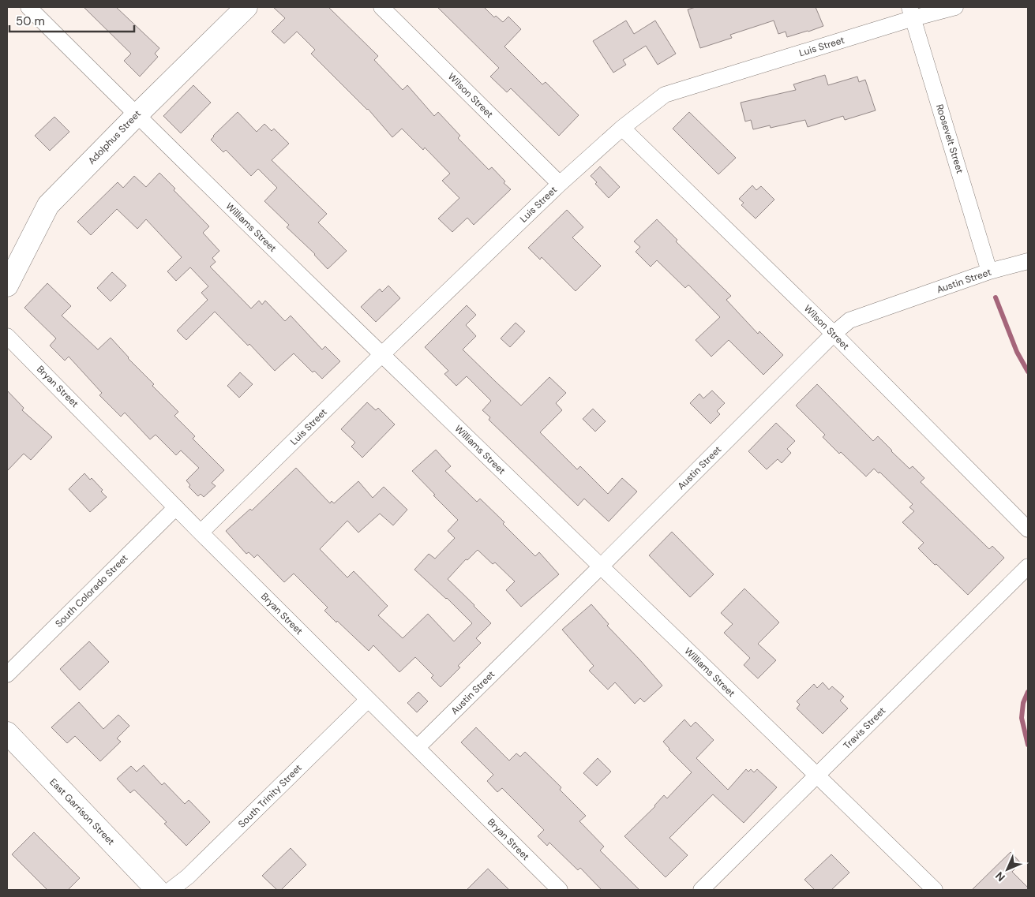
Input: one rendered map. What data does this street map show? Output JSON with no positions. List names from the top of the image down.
{
  "streets": {
    "street": [
      "Luis Street",
      "Wilson Street",
      "Adolphus Street",
      "Roosevelt Street",
      "Williams Street",
      "Austin Street",
      "Bryan Street",
      "South Colorado Street",
      "Travis Street",
      "South Trinity Street",
      "East Garrison Street"
    ]
  },
  "crossings": [
    ["Luis Street", "Wilson Street"],
    ["Luis Street", "Roosevelt Street"],
    ["Luis Street", "Williams Street"],
    ["Luis Street", "Bryan Street"],
    ["Wilson Street", "Austin Street"],
    ["Adolphus Street", "Williams Street"],
    ["Roosevelt Street", "Austin Street"],
    ["Williams Street", "Austin Street"],
    ["Williams Street", "Travis Street"],
    ["Austin Street", "Bryan Street"],
    ["Bryan Street", "South Colorado Street"],
    ["Bryan Street", "South Trinity Street"]
  ],
  "scale_bar": "50 m",
  "north": "bottom left"
}
